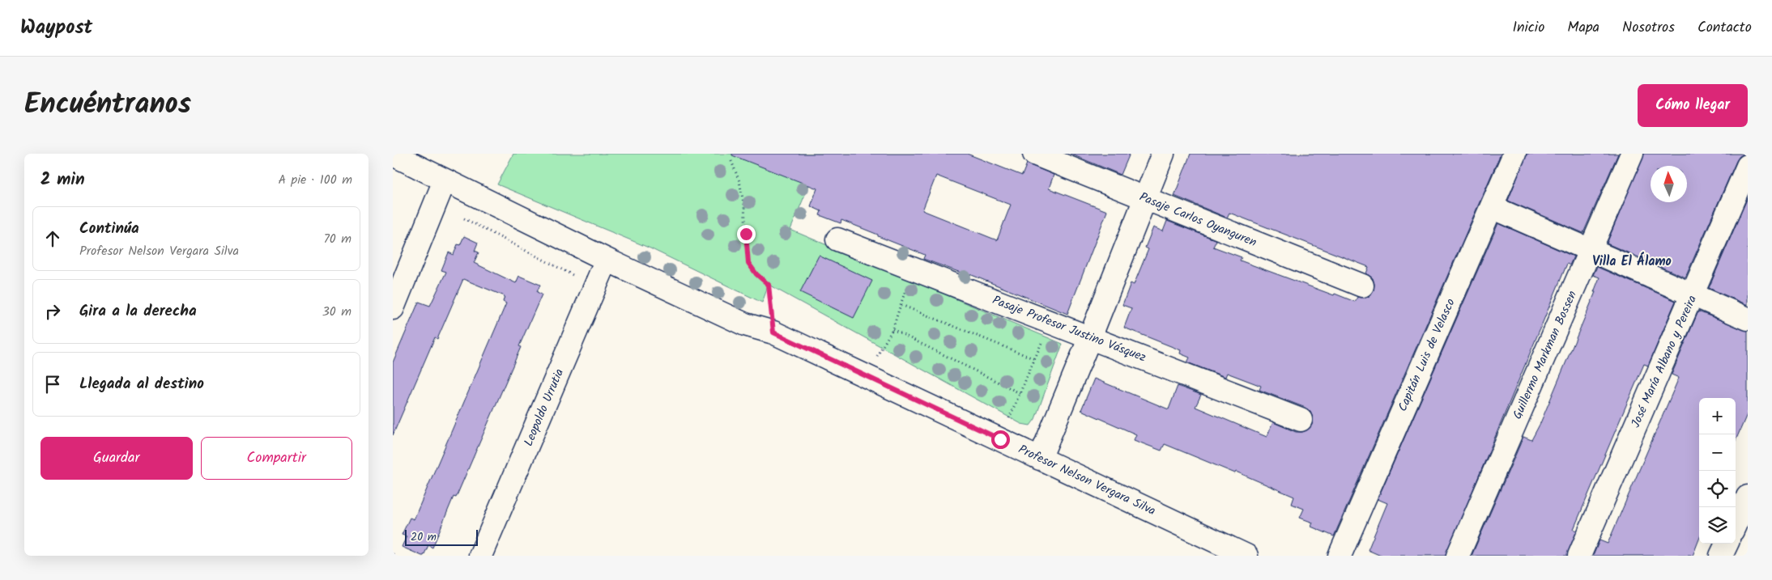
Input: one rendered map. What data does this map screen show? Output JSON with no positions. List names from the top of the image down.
{
  "streets": {
    "street": [
      "Pasaje Carlos Oyanguren",
      "Pasaje Profesor Justino Vásquez",
      "Capitán Luis de Velasco",
      "Guillermo Markman Bossen",
      "José María Albano y Pereira",
      "Leopoldo Urrutia",
      "Profesor Nelson Vergara Silva"
    ]
  },
  "crossings": [
    ["Leopoldo Urrutia", "Profesor Nelson Vergara Silva"]
  ],
  "districts": ["Villa El Álamo"],
  "scale_bar": "20 m",
  "north": "top",
  "page": {
    "header": "Waypost",
    "nav": [
      "Inicio",
      "Mapa",
      "Nosotros",
      "Contacto"
    ],
    "title": "Encuéntranos",
    "buttons": [
      "Cómo llegar",
      ["Guardar", "Compartir"]
    ],
    "heading": ["2 min", "A pie · 100 m"],
    "list": [
      ["Continúa", "Profesor Nelson Vergara Silva", "70 m"],
      ["Gira a la derecha", "30 m"],
      "Llegada al destino"
    ],
    "map_buttons": ["+", "−"],
    "scale": "20 m"
  }
}
